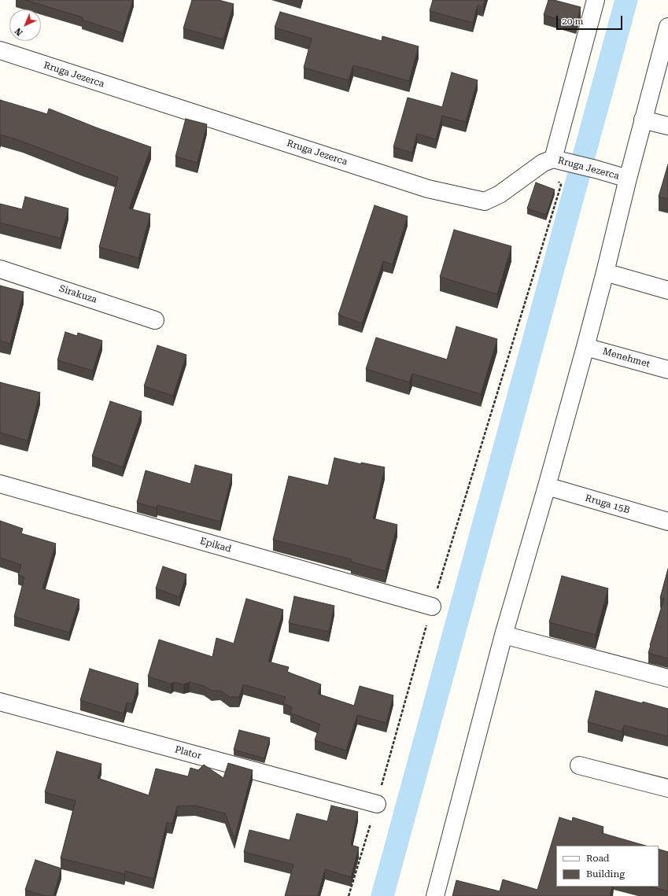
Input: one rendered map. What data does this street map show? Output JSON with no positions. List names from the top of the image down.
{
  "streets": {
    "street": [
      "Rruga Jezerca",
      "Sirakuza",
      "Menehmet",
      "Rruga 15B",
      "Epikad",
      "Plator"
    ]
  },
  "legend": ["Road", "Building"],
  "scale_bar": "20 m",
  "north": "bottom left"
}
